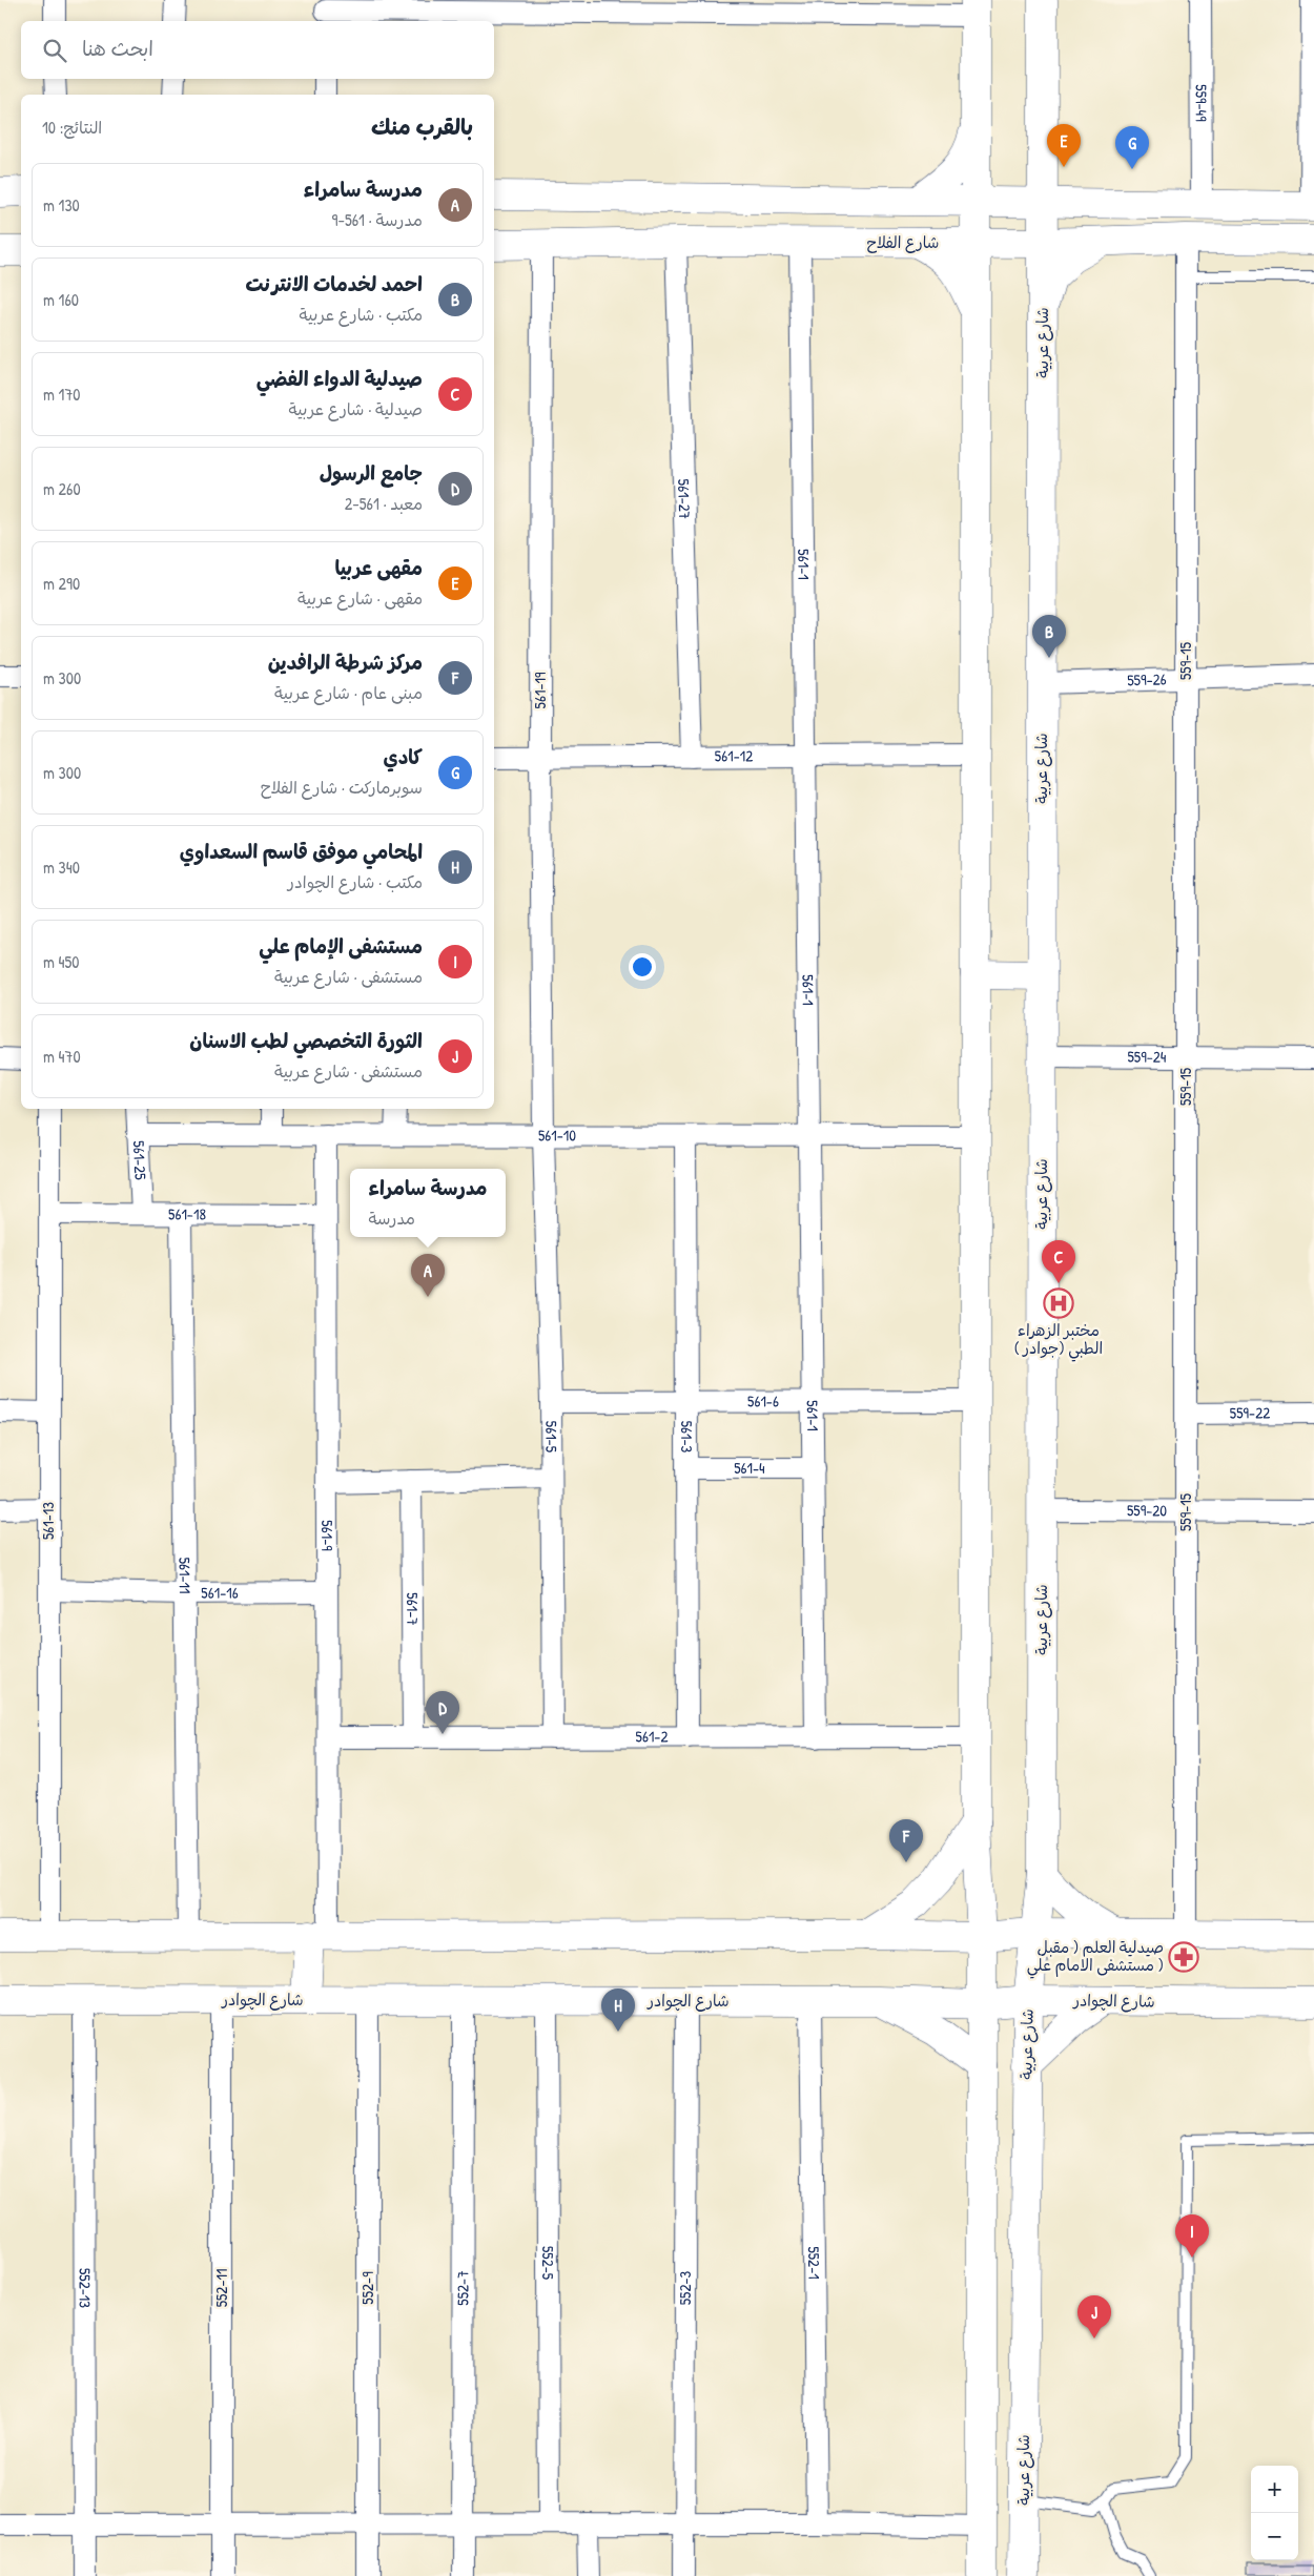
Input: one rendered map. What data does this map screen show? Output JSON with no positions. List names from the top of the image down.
{
  "streets": {
    "main road": ["شارع الفلاح", "شارع عربية", "شارع الچوادر"],
    "street": [
      "559-49",
      "561-27",
      "561-1",
      "559-15",
      "559-26",
      "561-19",
      "561-12",
      "559-24",
      "561-10",
      "561-25",
      "561-18",
      "561-6",
      "559-22",
      "561-5",
      "561-3",
      "561-4",
      "559-20",
      "561-13",
      "561-9",
      "561-11",
      "561-16",
      "561-7",
      "561-2",
      "552-5",
      "552-1",
      "552-13",
      "552-11",
      "552-9",
      "552-7",
      "552-3"
    ]
  },
  "crossings": [
    ["شارع الفلاح", "شارع عربية"],
    ["شارع الفلاح", "561-27"],
    ["شارع الفلاح", "561-1"],
    ["شارع الفلاح", "559-15"],
    ["شارع الفلاح", "561-19"],
    ["شارع عربية", "559-26"],
    ["شارع عربية", "559-24"],
    ["شارع عربية", "559-20"],
    ["شارع عربية", "شارع الچوادر"],
    ["561-27", "561-12"],
    ["561-1", "561-12"],
    ["561-1", "561-10"],
    ["561-1", "561-6"],
    ["561-1", "561-4"],
    ["561-1", "561-2"],
    ["559-15", "559-26"],
    ["559-15", "559-24"],
    ["559-15", "559-22"],
    ["559-15", "559-20"],
    ["561-19", "561-12"],
    ["561-19", "561-10"],
    ["561-19", "561-5"],
    ["561-10", "561-25"],
    ["561-10", "561-5"],
    ["561-10", "561-3"],
    ["561-10", "561-9"],
    ["561-25", "561-18"],
    ["561-18", "561-13"],
    ["561-18", "561-9"],
    ["561-18", "561-11"],
    ["561-6", "561-5"],
    ["561-6", "561-3"],
    ["561-5", "561-2"],
    ["561-3", "561-4"],
    ["561-3", "561-2"],
    ["561-13", "561-16"],
    ["561-9", "561-16"],
    ["561-9", "561-2"],
    ["561-11", "561-16"],
    ["561-7", "561-2"],
    ["شارع الچوادر", "552-5"],
    ["شارع الچوادر", "552-1"],
    ["شارع الچوادر", "552-13"],
    ["شارع الچوادر", "552-11"],
    ["شارع الچوادر", "552-9"],
    ["شارع الچوادر", "552-7"],
    ["شارع الچوادر", "552-3"]
  ],
  "places": {
    "hospital": ["مختبر الزهراء الطبي (جوادر )"],
    "pharmacy": ["صيدلية العلم ( مقبل مستشفى الامام علي )"]
  },
  "page": {
    "search": "ابحث هنا",
    "heading": ["بالقرب منك", "النتائج: 10"],
    "pins": [
      "E",
      "G",
      "B",
      "C",
      "A",
      "D",
      "F",
      "H",
      "I",
      "J"
    ],
    "list": [
      {
        "mark": "A",
        "name": "مدرسة سامراء",
        "note": "مدرسة · 561-9",
        "value": "130 m"
      },
      {
        "mark": "B",
        "name": "احمد لخدمات الانترنت",
        "note": "مكتب · شارع عربية",
        "value": "160 m"
      },
      {
        "mark": "C",
        "name": "صيدلية الدواء الفضي",
        "note": "صيدلية · شارع عربية",
        "value": "170 m"
      },
      {
        "mark": "D",
        "name": "جامع الرسول",
        "note": "معبد · 561-2",
        "value": "260 m"
      },
      {
        "mark": "E",
        "name": "مقهى عربيا",
        "note": "مقهى · شارع عربية",
        "value": "290 m"
      },
      {
        "mark": "F",
        "name": "مركز شرطة الرافدين",
        "note": "مبنى عام · شارع عربية",
        "value": "300 m"
      },
      {
        "mark": "G",
        "name": "كادي",
        "note": "سوبرماركت · شارع الفلاح",
        "value": "300 m"
      },
      {
        "mark": "H",
        "name": "المحامي موفق قاسم السعداوي",
        "note": "مكتب · شارع الچوادر",
        "value": "340 m"
      },
      {
        "mark": "I",
        "name": "مستشفى الإمام علي",
        "note": "مستشفى · شارع عربية",
        "value": "450 m"
      },
      {
        "mark": "J",
        "name": "الثورة التخصصي لطب الاسنان",
        "note": "مستشفى · شارع عربية",
        "value": "470 m"
      }
    ],
    "popup": ["مدرسة سامراء", "مدرسة"],
    "map_buttons": ["+", "−"]
  }
}
